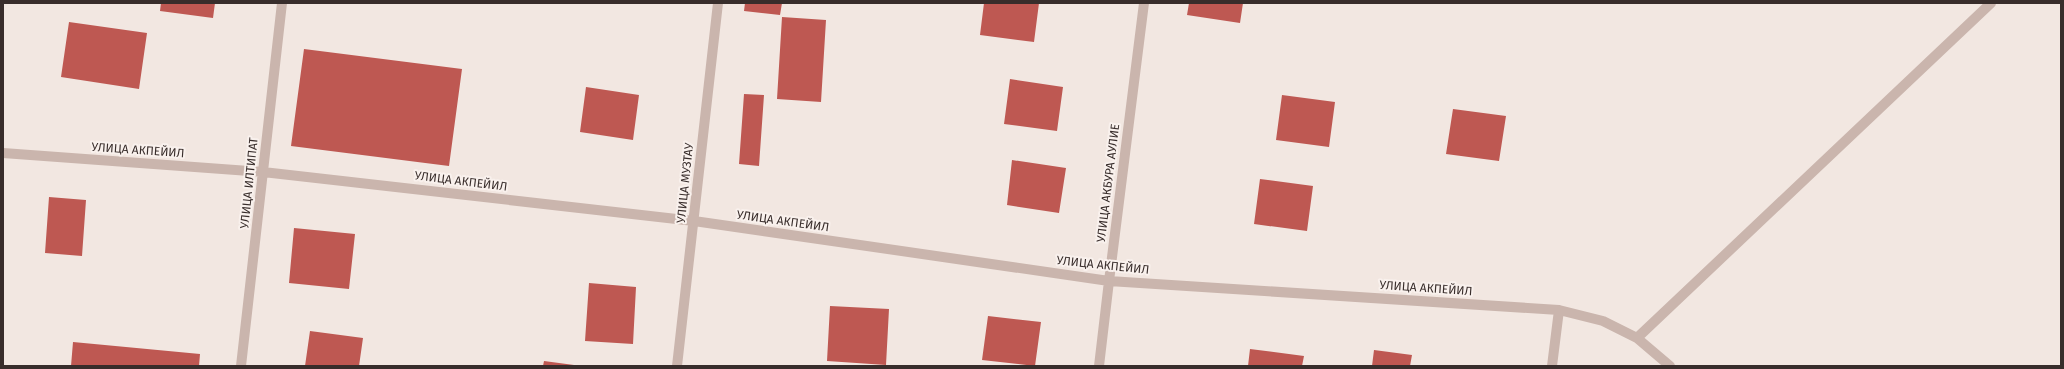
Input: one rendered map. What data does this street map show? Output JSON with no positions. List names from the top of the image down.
{
  "streets": {
    "street": [
      "УЛИЦА АКПЕЙИЛ",
      "УЛИЦА ИЛТИПАТ",
      "УЛИЦА МУЗТАУ",
      "УЛИЦА АКБУРА АУЛИЕ"
    ]
  },
  "crossings": [
    ["УЛИЦА АКПЕЙИЛ", "УЛИЦА ИЛТИПАТ"],
    ["УЛИЦА АКПЕЙИЛ", "УЛИЦА МУЗТАУ"],
    ["УЛИЦА АКПЕЙИЛ", "УЛИЦА АКБУРА АУЛИЕ"]
  ]
}
